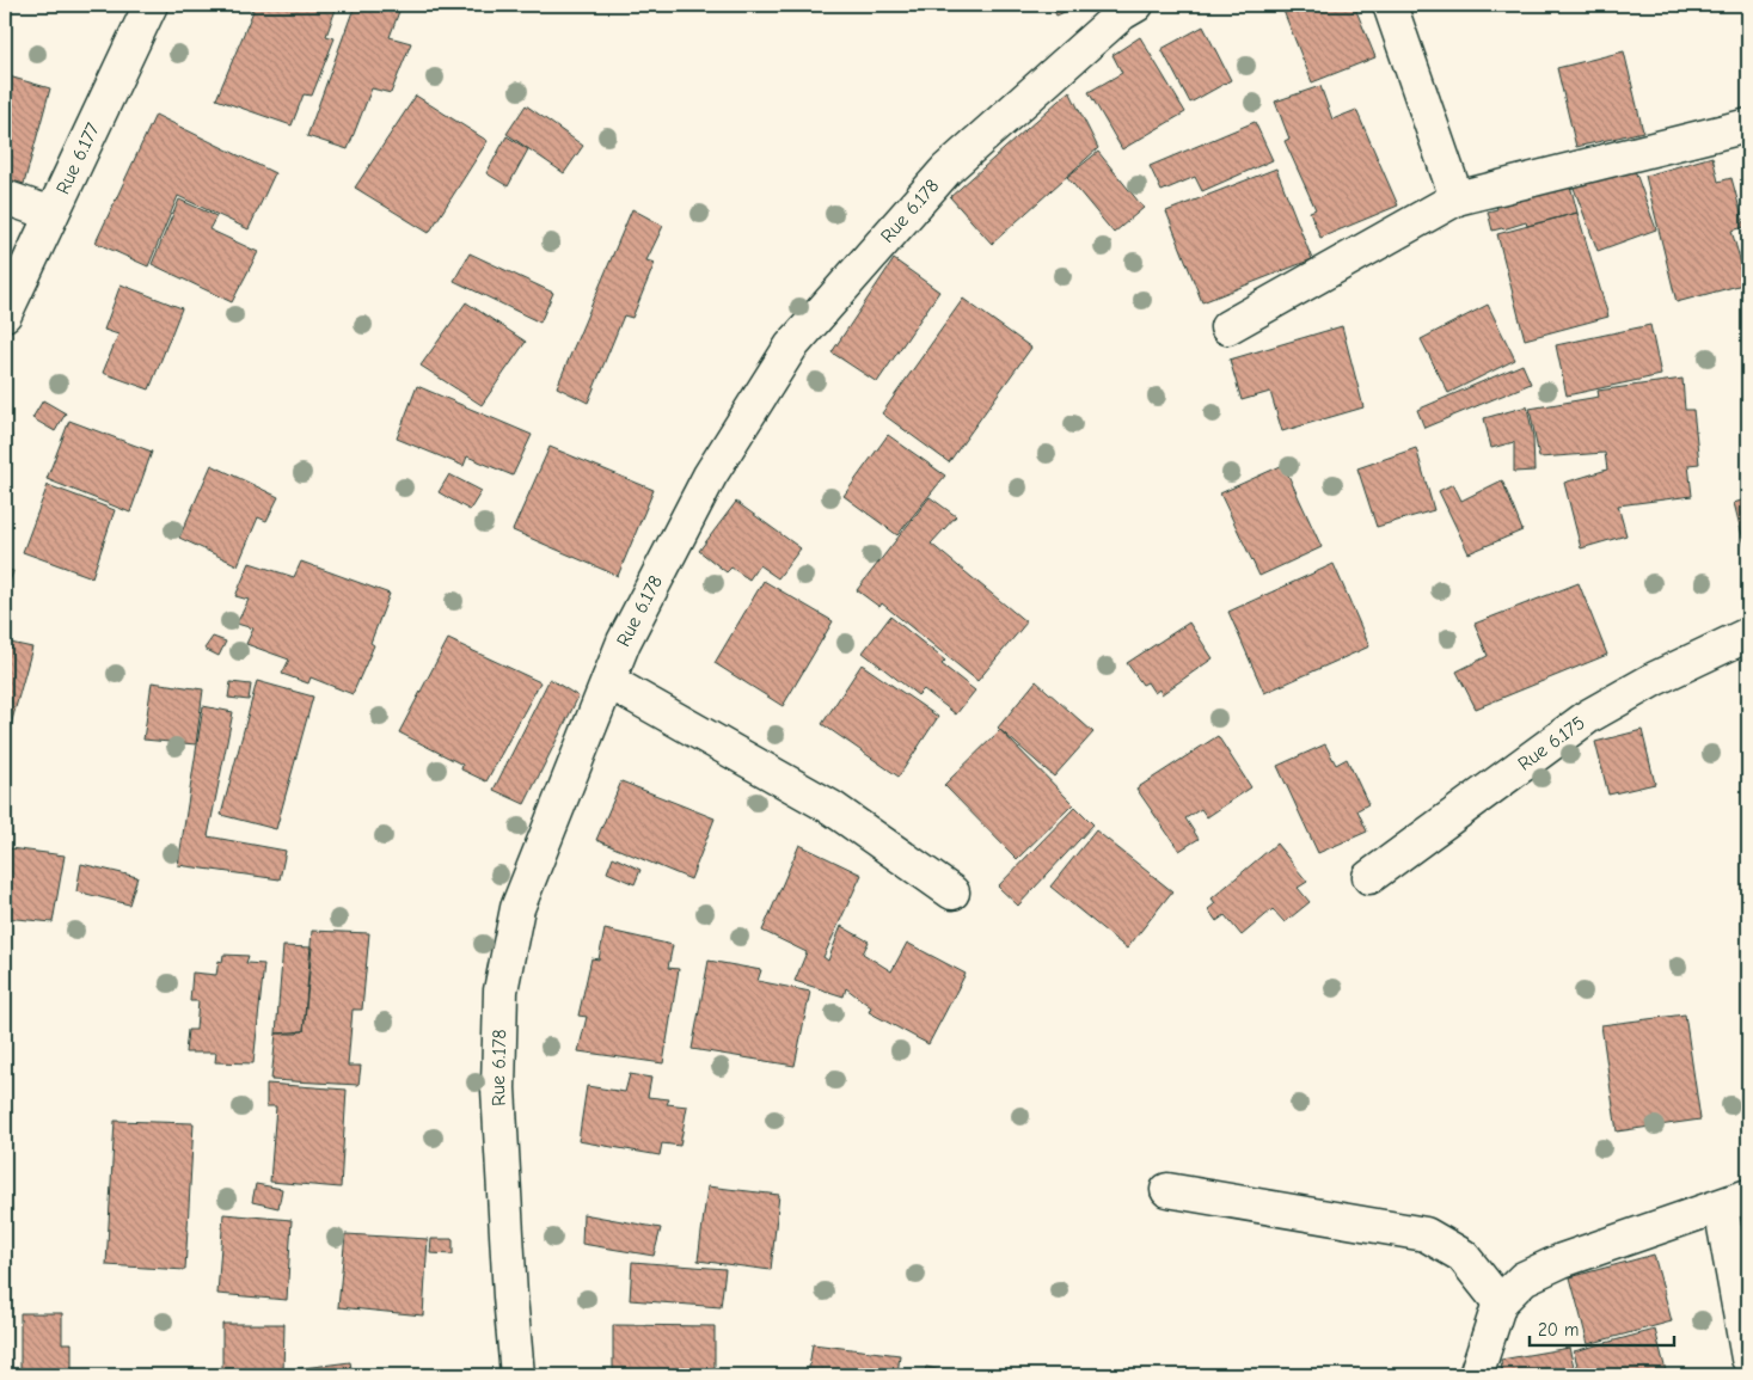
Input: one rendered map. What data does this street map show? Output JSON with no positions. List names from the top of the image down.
{
  "streets": {
    "street": ["Rue 6.177", "Rue 6.178", "Rue 6.175"]
  },
  "scale_bar": "20 m"
}
